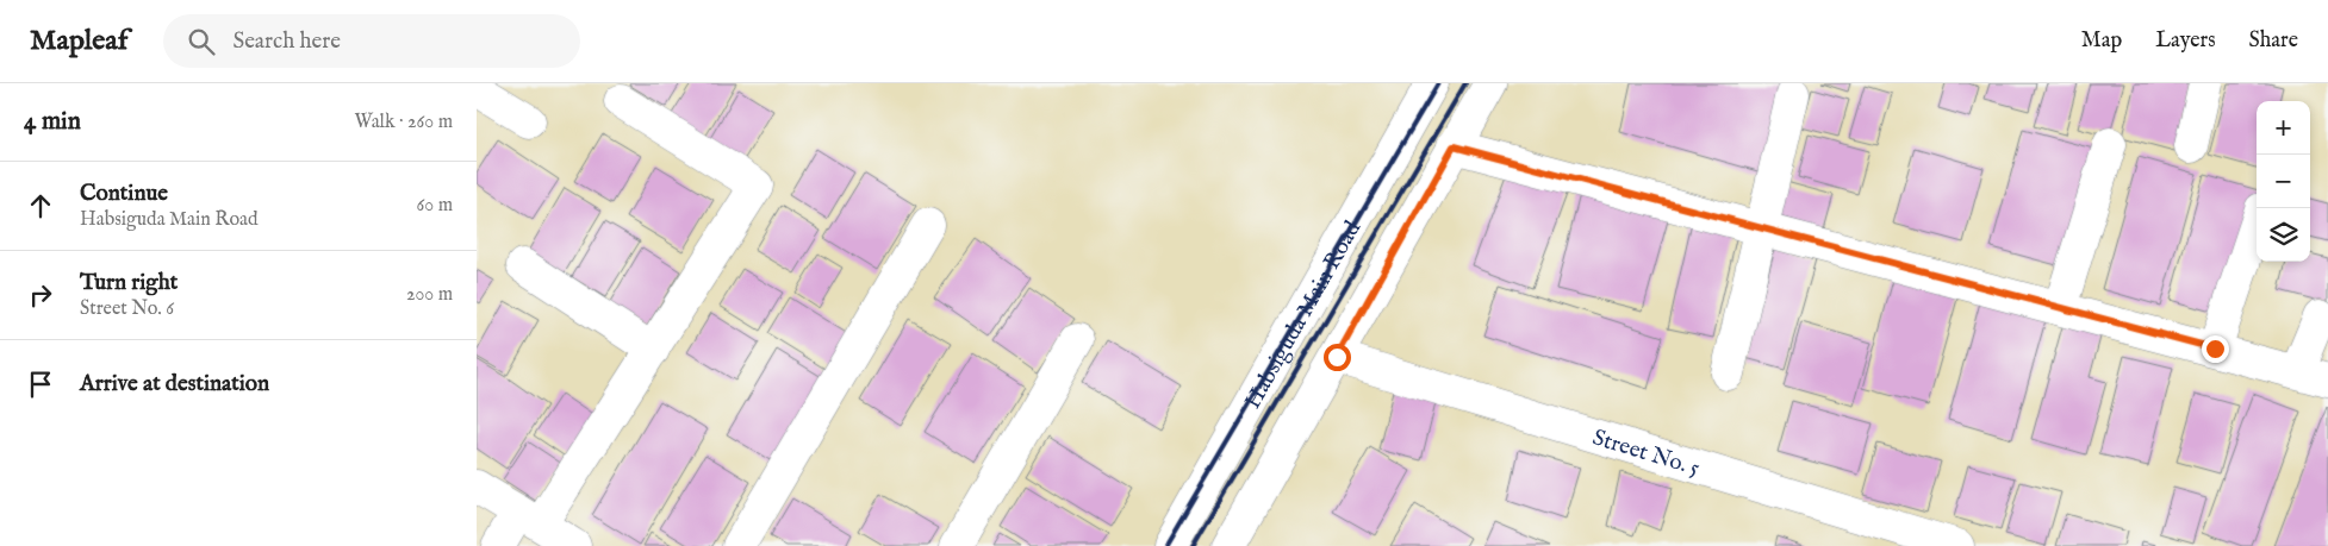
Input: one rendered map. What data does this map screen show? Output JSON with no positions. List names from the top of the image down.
{
  "streets": {
    "street": ["Habsiguda Main Road", "Street No. 5"]
  },
  "page": {
    "header": "Mapleaf",
    "search": "Search here",
    "nav": ["Map", "Layers", "Share"],
    "heading": ["4 min", "Walk · 260 m"],
    "map_buttons": ["+", "−"],
    "list": [
      ["Continue", "Habsiguda Main Road", "60 m"],
      ["Turn right", "Street No. 6", "200 m"],
      "Arrive at destination"
    ]
  }
}
